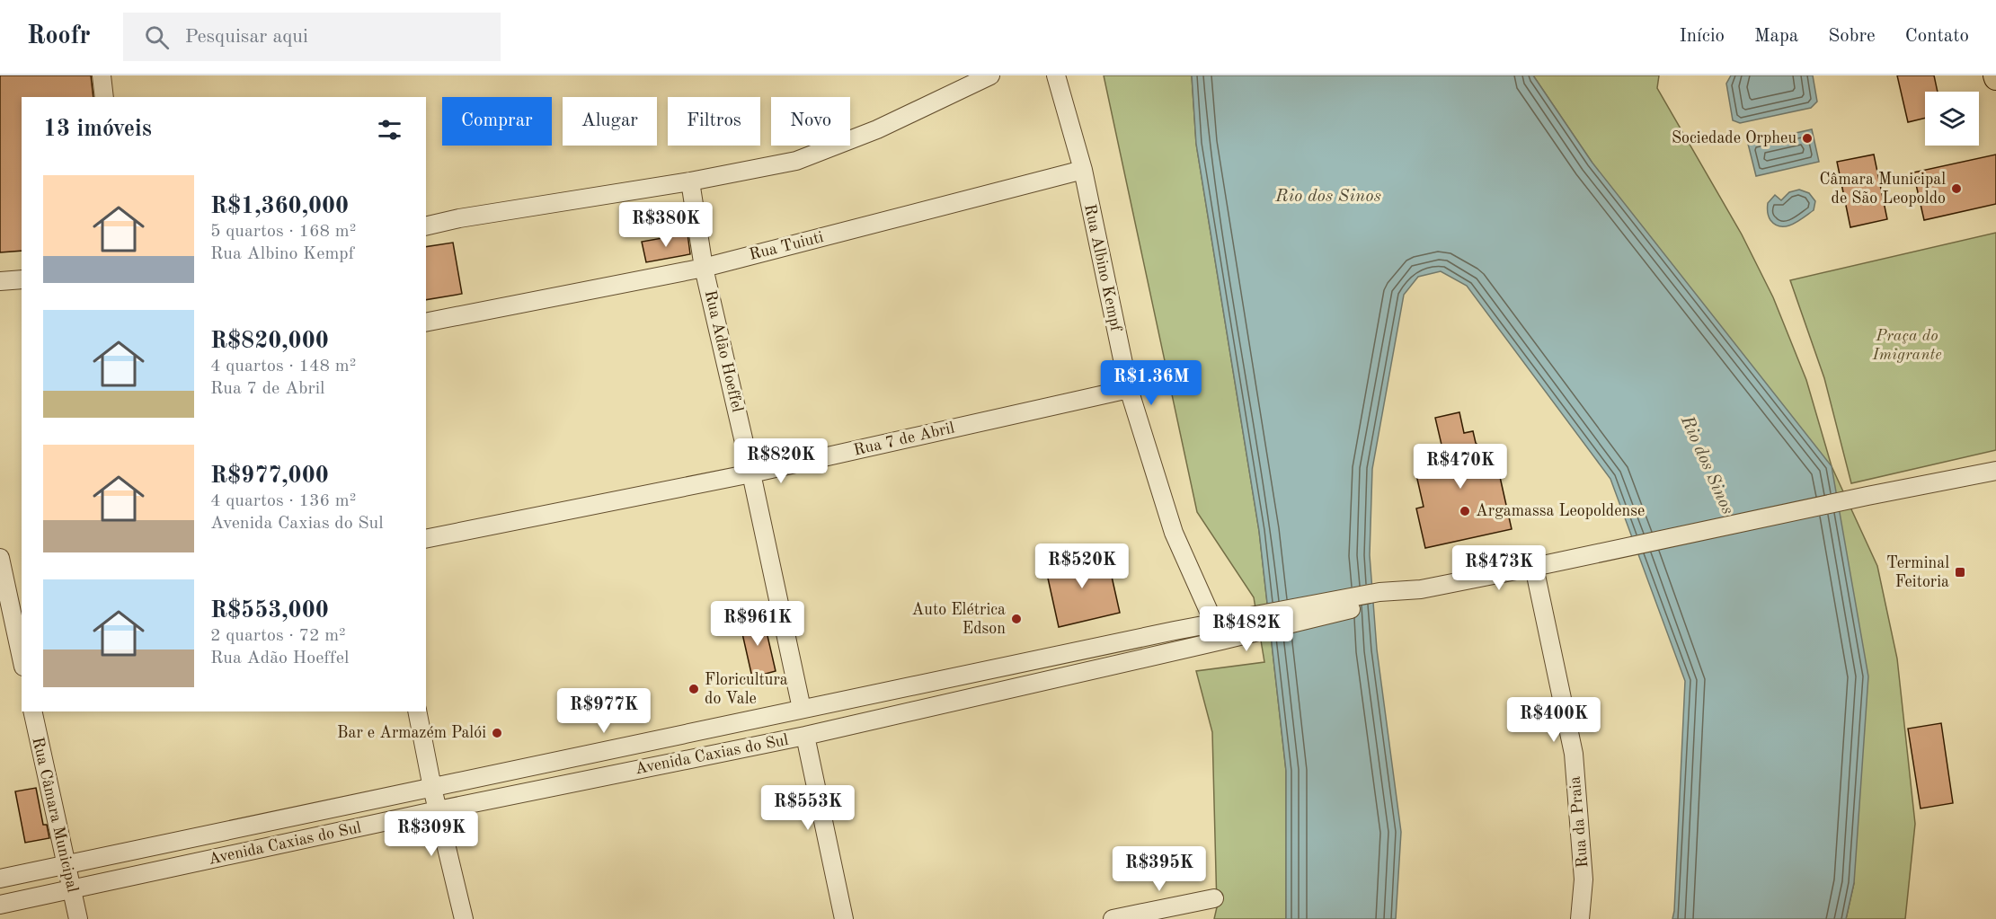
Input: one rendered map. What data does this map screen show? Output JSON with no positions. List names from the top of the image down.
{
  "streets": {
    "street": [
      "Rua Tuiuti",
      "Rua Albino Kempf",
      "Rua Adão Hoeffel",
      "Rua 7 de Abril",
      "Avenida Caxias do Sul",
      "Rua Câmara Municipal",
      "Rua da Praia"
    ]
  },
  "crossings": [
    ["Rua Tuiuti", "Rua Albino Kempf"],
    ["Rua Tuiuti", "Rua Adão Hoeffel"],
    ["Rua Albino Kempf", "Rua 7 de Abril"],
    ["Rua Albino Kempf", "Avenida Caxias do Sul"],
    ["Rua Adão Hoeffel", "Rua 7 de Abril"],
    ["Rua Adão Hoeffel", "Avenida Caxias do Sul"],
    ["Avenida Caxias do Sul", "Rua Câmara Municipal"],
    ["Avenida Caxias do Sul", "Rua da Praia"]
  ],
  "water": ["Rio dos Sinos"],
  "parks": ["Praça do Imigrante"],
  "places": {
    "other": [
      "Sociedade Orpheu",
      "Câmara Municipal de São Leopoldo",
      "Argamassa Leopoldense",
      "Auto Elétrica Edson",
      "Floricultura do Vale",
      "Bar e Armazém Palói"
    ],
    "transit": ["Terminal Feitoria"]
  },
  "page": {
    "header": "Roofr",
    "search": "Pesquisar aqui",
    "nav": [
      "Início",
      "Mapa",
      "Sobre",
      "Contato"
    ],
    "chip": [
      "Comprar",
      "Alugar",
      "Filtros",
      "Novo"
    ],
    "heading": "13 imóveis",
    "list": [
      {
        "name": "R$1,360,000",
        "note": "5 quartos · 168 m² · Rua Albino Kempf"
      },
      {
        "name": "R$820,000",
        "note": "4 quartos · 148 m² · Rua 7 de Abril"
      },
      {
        "name": "R$977,000",
        "note": "4 quartos · 136 m² · Avenida Caxias do Sul"
      },
      {
        "name": "R$553,000",
        "note": "2 quartos · 72 m² · Rua Adão Hoeffel"
      }
    ],
    "price": [
      "R$380K",
      "R$1.36M",
      "R$820K",
      "R$470K",
      "R$520K",
      "R$473K",
      "R$961K",
      "R$482K",
      "R$977K",
      "R$400K",
      "R$553K",
      "R$309K",
      "R$395K"
    ]
  }
}
